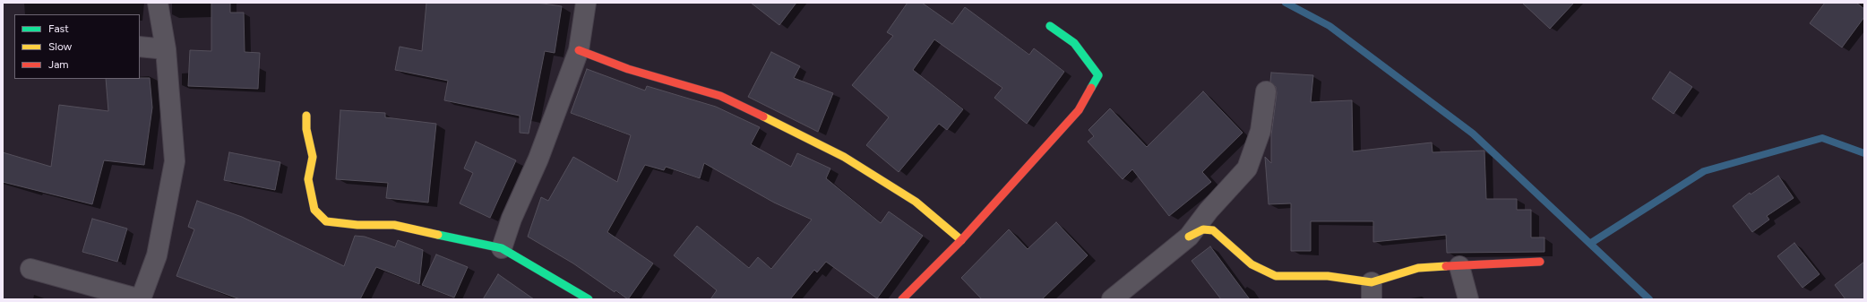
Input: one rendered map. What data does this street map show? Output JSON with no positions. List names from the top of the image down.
{
  "legend": ["Fast", "Slow", "Jam"]
}
